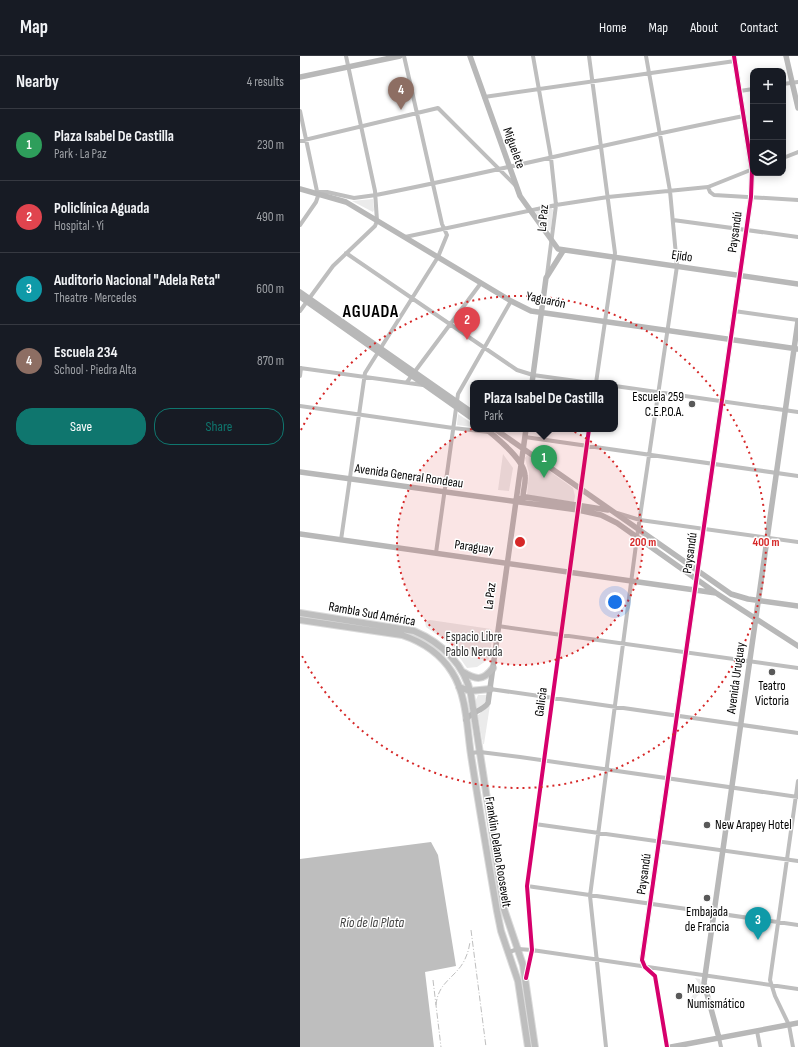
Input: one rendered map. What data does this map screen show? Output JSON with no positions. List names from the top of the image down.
{
  "streets": {
    "main road": ["Rambla Sud América", "Franklin Delano Roosevelt"],
    "street": [
      "Miguelete",
      "La Paz",
      "Paysandú",
      "Ejido",
      "Yaguarón",
      "Avenida General Rondeau",
      "Paraguay",
      "Avenida Uruguay",
      "Galicia"
    ]
  },
  "crossings": [
    ["Miguelete", "La Paz"],
    ["Miguelete", "Yaguarón"],
    ["La Paz", "Yaguarón"],
    ["La Paz", "Avenida General Rondeau"],
    ["La Paz", "Paraguay"],
    ["La Paz", "Rambla Sud América"],
    ["Paysandú", "Ejido"],
    ["Paysandú", "Yaguarón"],
    ["Paysandú", "Avenida General Rondeau"],
    ["Paysandú", "Paraguay"],
    ["Yaguarón", "Avenida Uruguay"],
    ["Avenida General Rondeau", "Avenida Uruguay"],
    ["Avenida General Rondeau", "Galicia"],
    ["Paraguay", "Galicia"],
    ["Rambla Sud América", "Franklin Delano Roosevelt"],
    ["Galicia", "Franklin Delano Roosevelt"]
  ],
  "districts": ["AGUADA"],
  "water": ["Río de la Plata"],
  "parks": ["Espacio Libre Pablo Neruda"],
  "places": [
    "Escuela 259 C.E.P.O.A.",
    "Teatro Victoria",
    "New Arapey Hotel",
    "Embajada de Francia",
    "Museo Numismático"
  ],
  "page": {
    "header": "Map",
    "nav": [
      "Home",
      "Map",
      "About",
      "Contact"
    ],
    "heading": ["Nearby", "4 results"],
    "map_buttons": ["+", "−"],
    "pins": [
      "4",
      "2",
      "1",
      "3"
    ],
    "list": [
      {
        "mark": "1",
        "name": "Plaza Isabel De Castilla",
        "note": "Park · La Paz",
        "value": "230 m"
      },
      {
        "mark": "2",
        "name": "Policlínica Aguada",
        "note": "Hospital · Yi",
        "value": "490 m"
      },
      {
        "mark": "3",
        "name": "Auditorio Nacional \"Adela Reta\"",
        "note": "Theatre · Mercedes",
        "value": "600 m"
      },
      {
        "mark": "4",
        "name": "Escuela 234",
        "note": "School · Piedra Alta",
        "value": "870 m"
      }
    ],
    "popup": ["Plaza Isabel De Castilla", "Park"],
    "buttons": ["Save", "Share"]
  },
  "rings": ["200 m", "400 m"]
}
